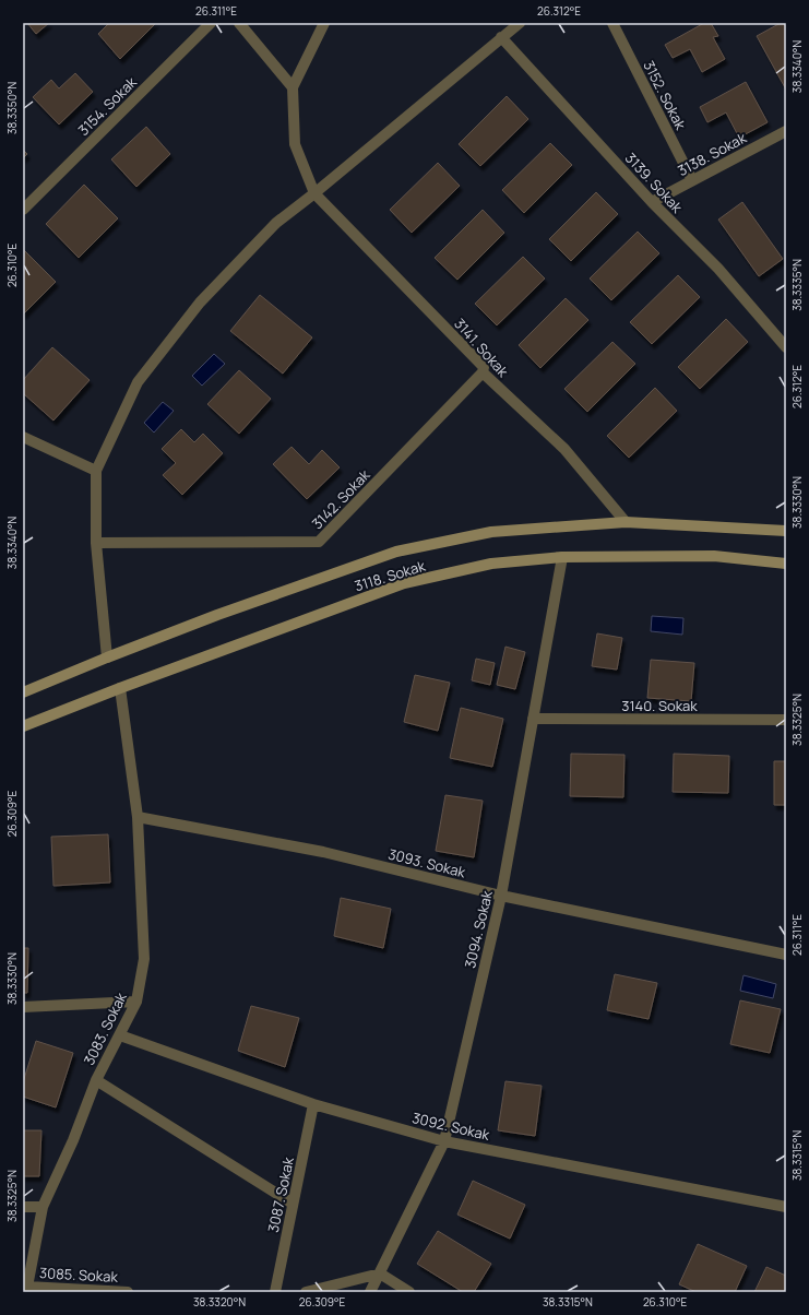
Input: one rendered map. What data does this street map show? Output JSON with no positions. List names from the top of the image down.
{
  "streets": {
    "main road": ["3118. Sokak"],
    "street": [
      "3152. Sokak",
      "3154. Sokak",
      "3138. Sokak",
      "3139. Sokak",
      "3141. Sokak",
      "3142. Sokak",
      "3140. Sokak",
      "3093. Sokak",
      "3094. Sokak",
      "3083. Sokak",
      "3092. Sokak",
      "3087. Sokak",
      "3085. Sokak"
    ]
  },
  "crossings": [
    ["3152. Sokak", "3138. Sokak"],
    ["3138. Sokak", "3139. Sokak"],
    ["3141. Sokak", "3142. Sokak"],
    ["3141. Sokak", "3118. Sokak"],
    ["3118. Sokak", "3094. Sokak"],
    ["3118. Sokak", "3083. Sokak"],
    ["3140. Sokak", "3094. Sokak"],
    ["3093. Sokak", "3094. Sokak"],
    ["3093. Sokak", "3083. Sokak"],
    ["3094. Sokak", "3092. Sokak"],
    ["3083. Sokak", "3092. Sokak"],
    ["3083. Sokak", "3085. Sokak"],
    ["3092. Sokak", "3087. Sokak"]
  ],
  "coordinates": [
    "26.311°E",
    "26.312°E",
    "38.3340°N",
    "38.3350°N",
    "26.310°E",
    "38.3335°N",
    "38.3330°N",
    "38.3325°N",
    "26.309°E",
    "38.3315°N",
    "38.3320°N"
  ]
}
